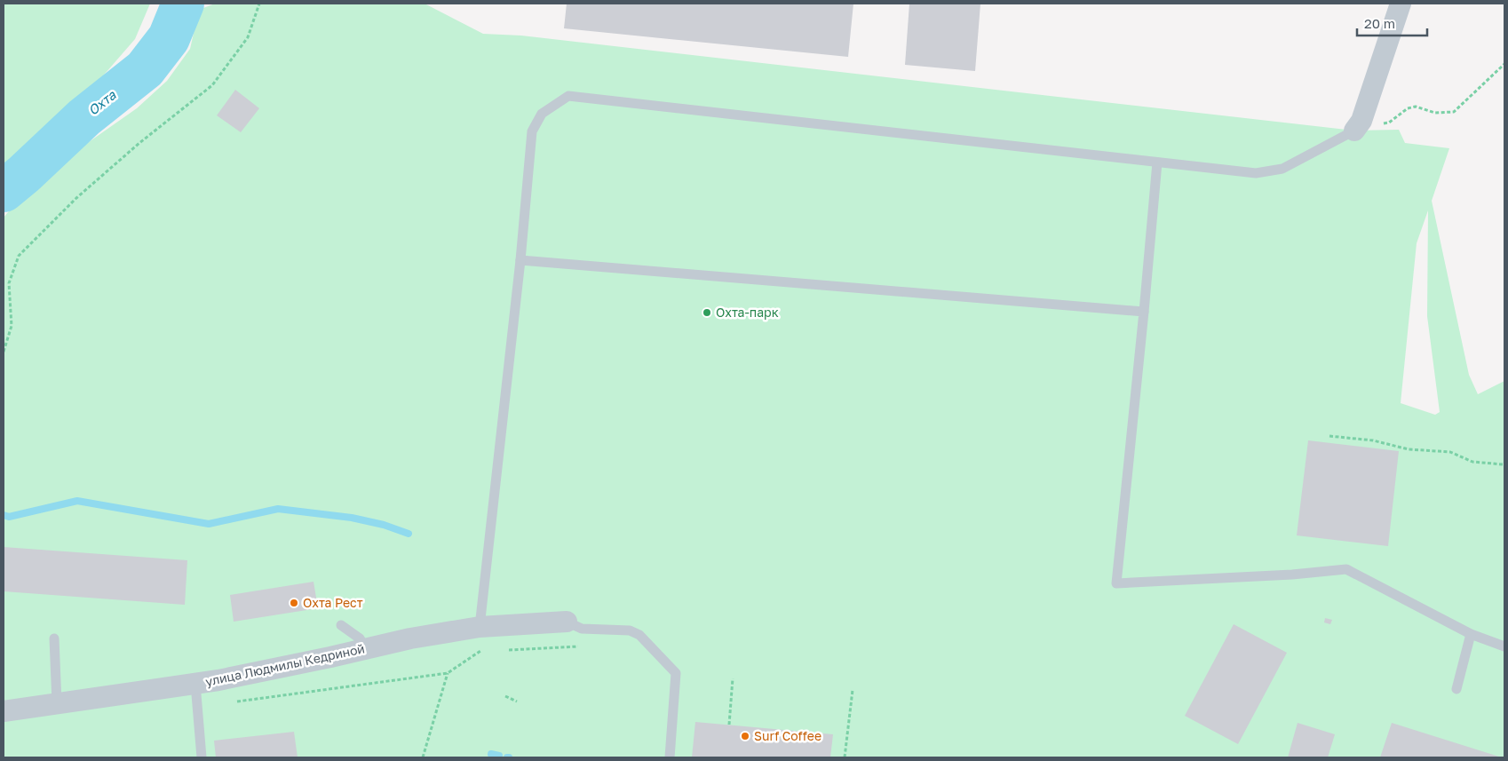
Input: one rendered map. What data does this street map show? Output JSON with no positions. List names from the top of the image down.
{
  "streets": {
    "street": ["улица Людмилы Кедриной"]
  },
  "water": ["Охта"],
  "places": ["Охта-парк", "Охта Рест", "Surf Coffee"],
  "scale_bar": "20 m"
}
